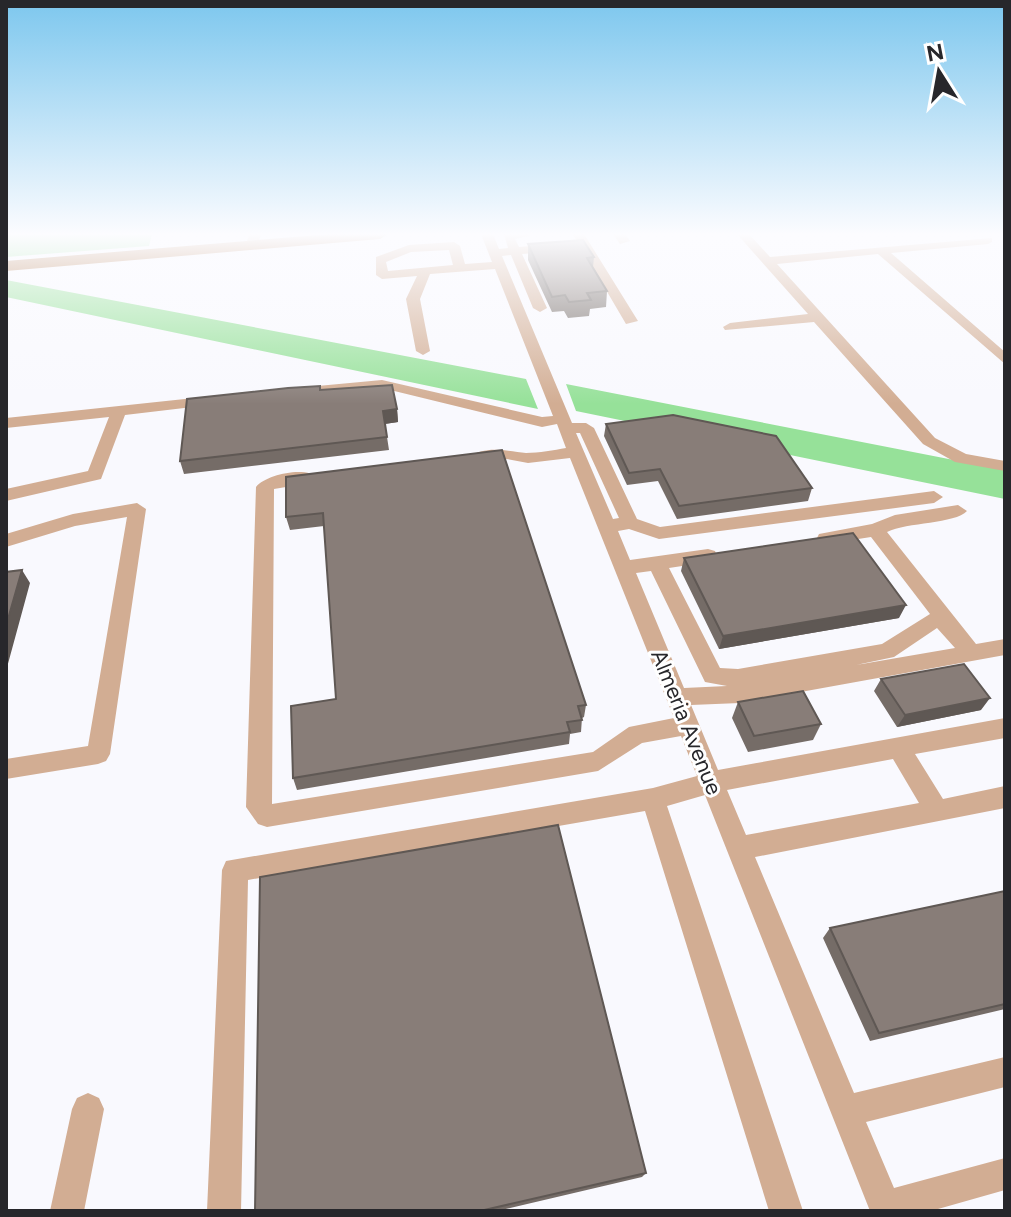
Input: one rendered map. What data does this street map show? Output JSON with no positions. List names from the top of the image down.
{
  "streets": {
    "street": ["Almeria Avenue"]
  },
  "north": "top"
}
